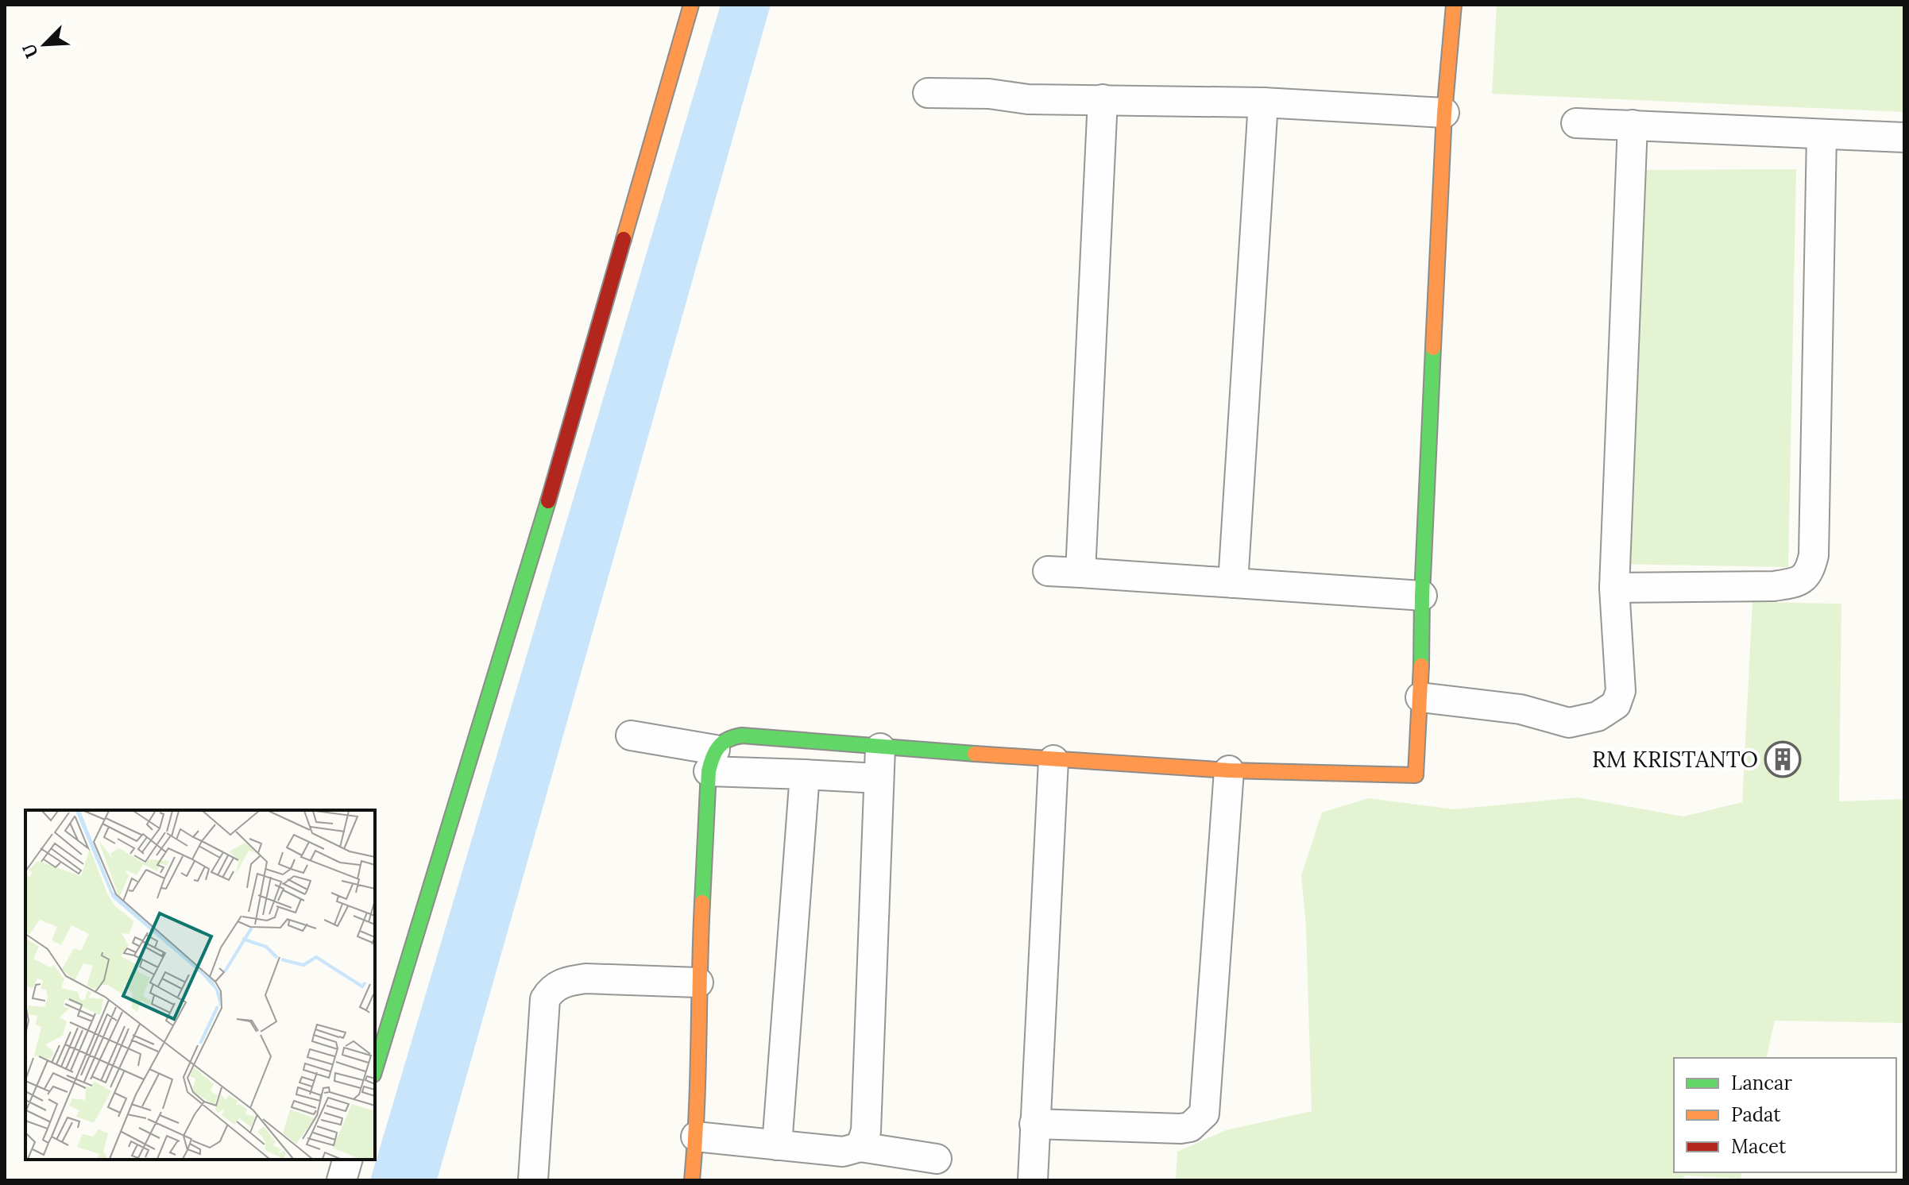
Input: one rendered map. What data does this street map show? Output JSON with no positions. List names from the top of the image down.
{
  "places": {
    "building": ["RM KRISTANTO"]
  },
  "legend": ["Lancar", "Padat", "Macet"],
  "north": "bottom left"
}
